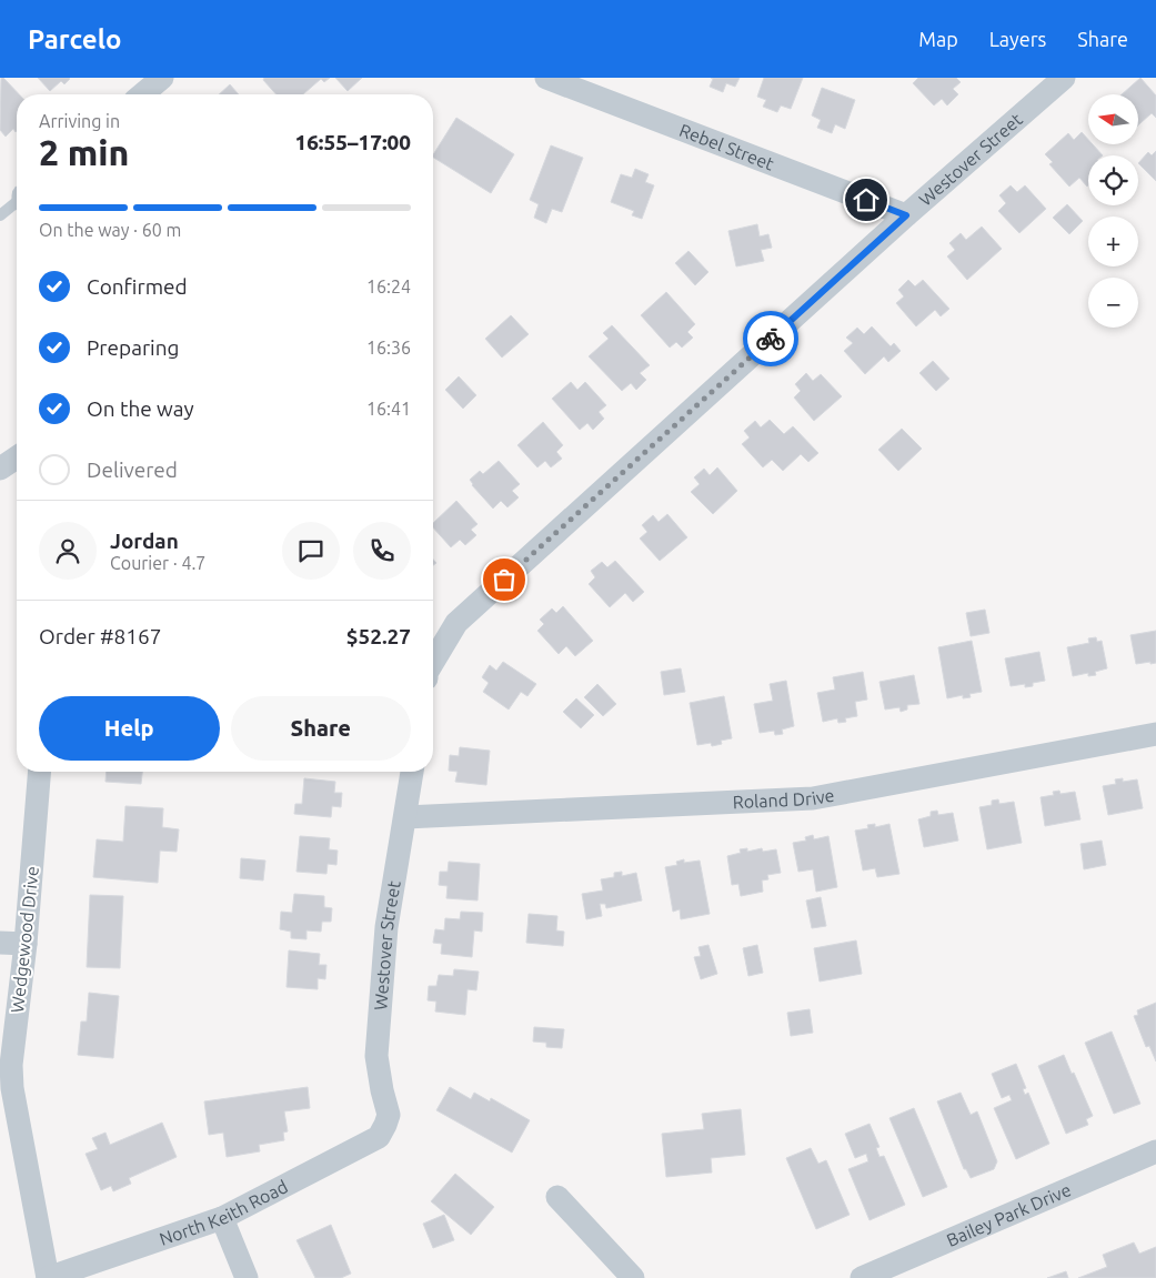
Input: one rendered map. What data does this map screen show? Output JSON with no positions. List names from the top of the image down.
{
  "streets": {
    "street": [
      "Rebel Street",
      "Westover Street",
      "Roland Drive",
      "Wedgewood Drive",
      "North Keith Road",
      "Bailey Park Drive"
    ]
  },
  "crossings": [
    ["Rebel Street", "Westover Street"],
    ["Westover Street", "Roland Drive"],
    ["Westover Street", "North Keith Road"],
    ["Wedgewood Drive", "North Keith Road"]
  ],
  "north": "left",
  "page": {
    "header": "Parcelo",
    "nav": ["Map", "Layers", "Share"],
    "map_buttons": ["+", "−"],
    "heading": ["2 min", "Arriving in", "16:55–17:00"],
    "panel": [
      "Jordan",
      "Courier · 4.7",
      "Order #8167",
      "$52.27"
    ],
    "bar": "On the way · 60 m",
    "list": [
      ["Confirmed", "16:24"],
      ["Preparing", "16:36"],
      ["On the way", "16:41"],
      "Delivered"
    ],
    "buttons": ["Help", "Share"]
  }
}
